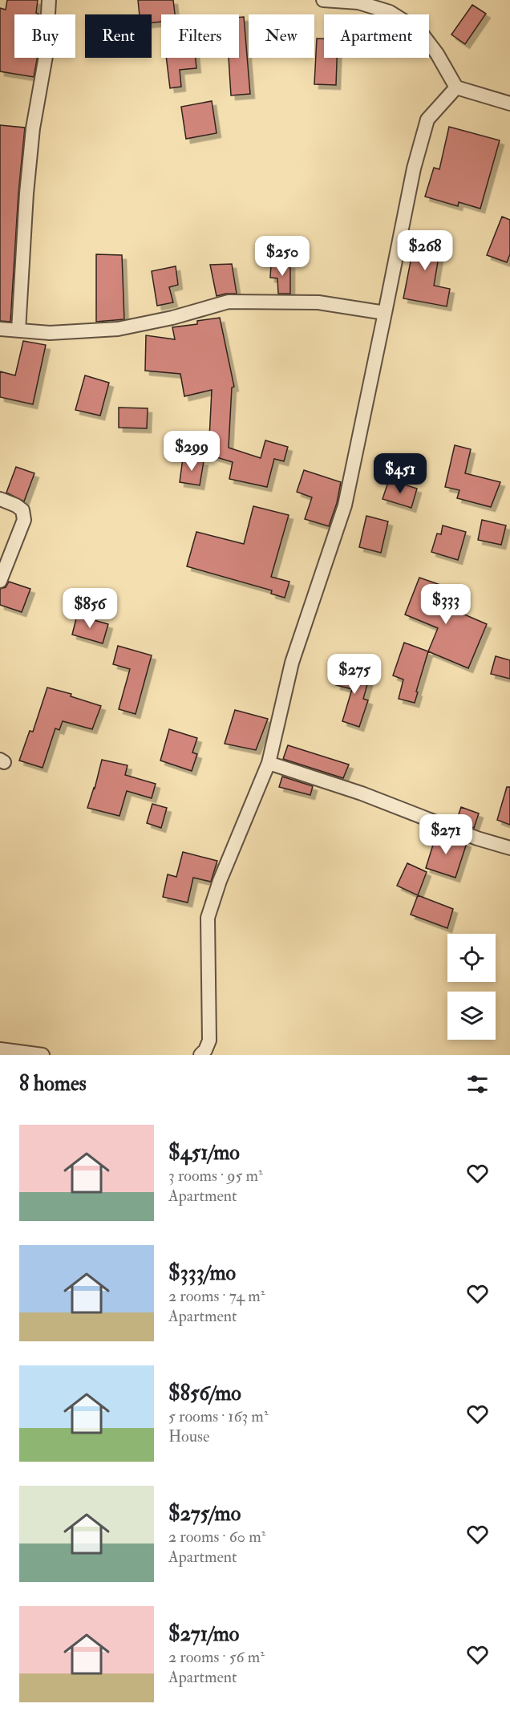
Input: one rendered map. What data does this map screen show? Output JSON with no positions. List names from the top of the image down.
{
  "page": {
    "chip": [
      "Buy",
      "Rent",
      "Filters",
      "New",
      "Apartment"
    ],
    "price": [
      "$268",
      "$250",
      "$299",
      "$451",
      "$333",
      "$856",
      "$275",
      "$271"
    ],
    "heading": "8 homes",
    "list": [
      {
        "name": "$451/mo",
        "note": "3 rooms · 95 m² · Apartment"
      },
      {
        "name": "$333/mo",
        "note": "2 rooms · 74 m² · Apartment"
      },
      {
        "name": "$856/mo",
        "note": "5 rooms · 163 m² · House"
      },
      {
        "name": "$275/mo",
        "note": "2 rooms · 60 m² · Apartment"
      },
      {
        "name": "$271/mo",
        "note": "2 rooms · 56 m² · Apartment"
      }
    ]
  }
}
